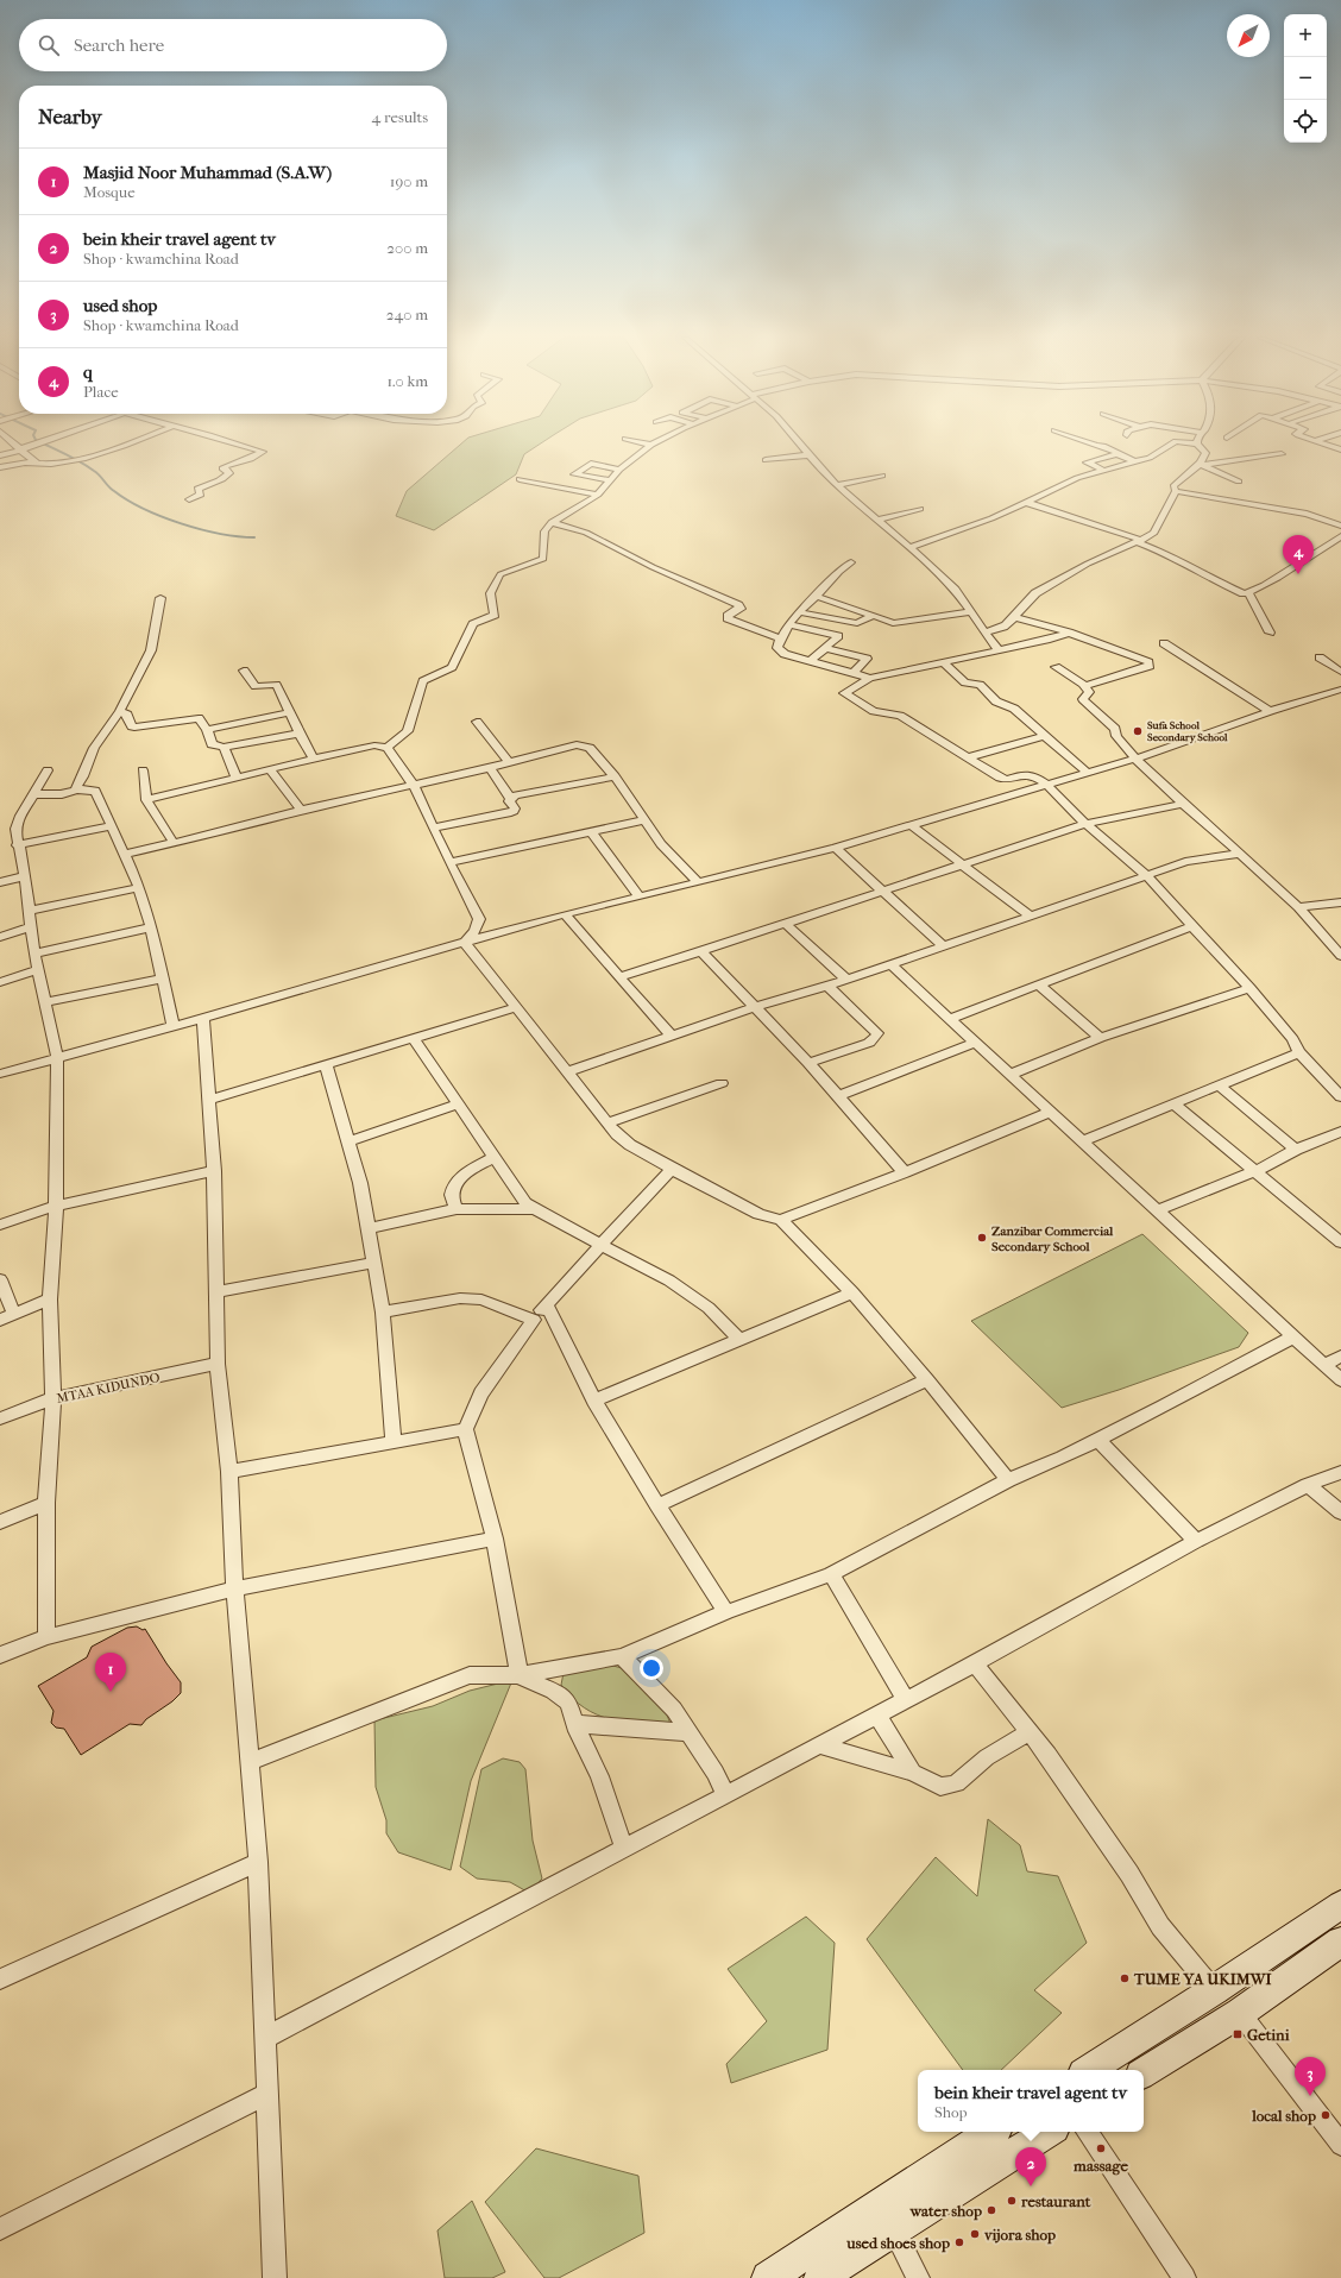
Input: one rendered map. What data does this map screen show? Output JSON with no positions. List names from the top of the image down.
{
  "streets": {
    "street": ["MTAA KIDUNDO"]
  },
  "places": {
    "other": [
      "Sufa School Secondary School",
      "Zanzibar Commercial Secondary School",
      "TUME YA UKIMWI",
      "local shop",
      "massage",
      "restaurant",
      "water shop",
      "vijora shop",
      "used shoes shop"
    ],
    "transit": ["Getini"]
  },
  "north": "bottom left",
  "page": {
    "map_buttons": ["+", "−"],
    "search": "Search here",
    "heading": ["Nearby", "4 results"],
    "list": [
      {
        "mark": "1",
        "name": "Masjid Noor Muhammad (S.A.W)",
        "note": "Mosque",
        "value": "190 m"
      },
      {
        "mark": "2",
        "name": "bein kheir travel agent tv",
        "note": "Shop · kwamchina Road",
        "value": "200 m"
      },
      {
        "mark": "3",
        "name": "used shop",
        "note": "Shop · kwamchina Road",
        "value": "240 m"
      },
      {
        "mark": "4",
        "name": "q",
        "note": "Place",
        "value": "1.0 km"
      }
    ],
    "pins": [
      "4",
      "1",
      "3",
      "2"
    ],
    "popup": ["bein kheir travel agent tv", "Shop"]
  }
}
